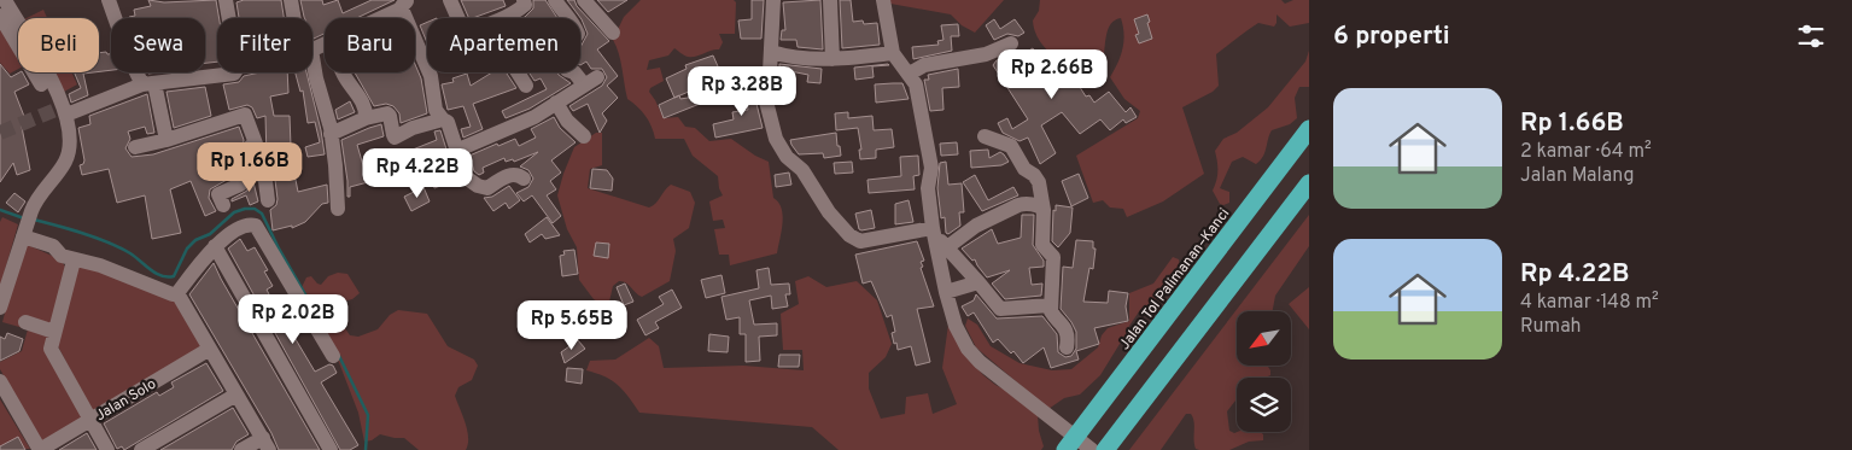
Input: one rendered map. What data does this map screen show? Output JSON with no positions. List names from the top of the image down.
{
  "streets": {
    "highway": ["Jalan Tol Palimanan–Kanci"],
    "street": ["Jalan Solo"]
  },
  "north": "bottom left",
  "page": {
    "heading": "6 properti",
    "chip": [
      "Beli",
      "Sewa",
      "Filter",
      "Baru",
      "Apartemen"
    ],
    "price": [
      "Rp 2.66B",
      "Rp 3.28B",
      "Rp 1.66B",
      "Rp 4.22B",
      "Rp 2.02B",
      "Rp 5.65B"
    ],
    "list": [
      {
        "name": "Rp 1.66B",
        "note": "2 kamar · 64 m² · Jalan Malang"
      },
      {
        "name": "Rp 4.22B",
        "note": "4 kamar · 148 m² · Rumah"
      }
    ]
  }
}
